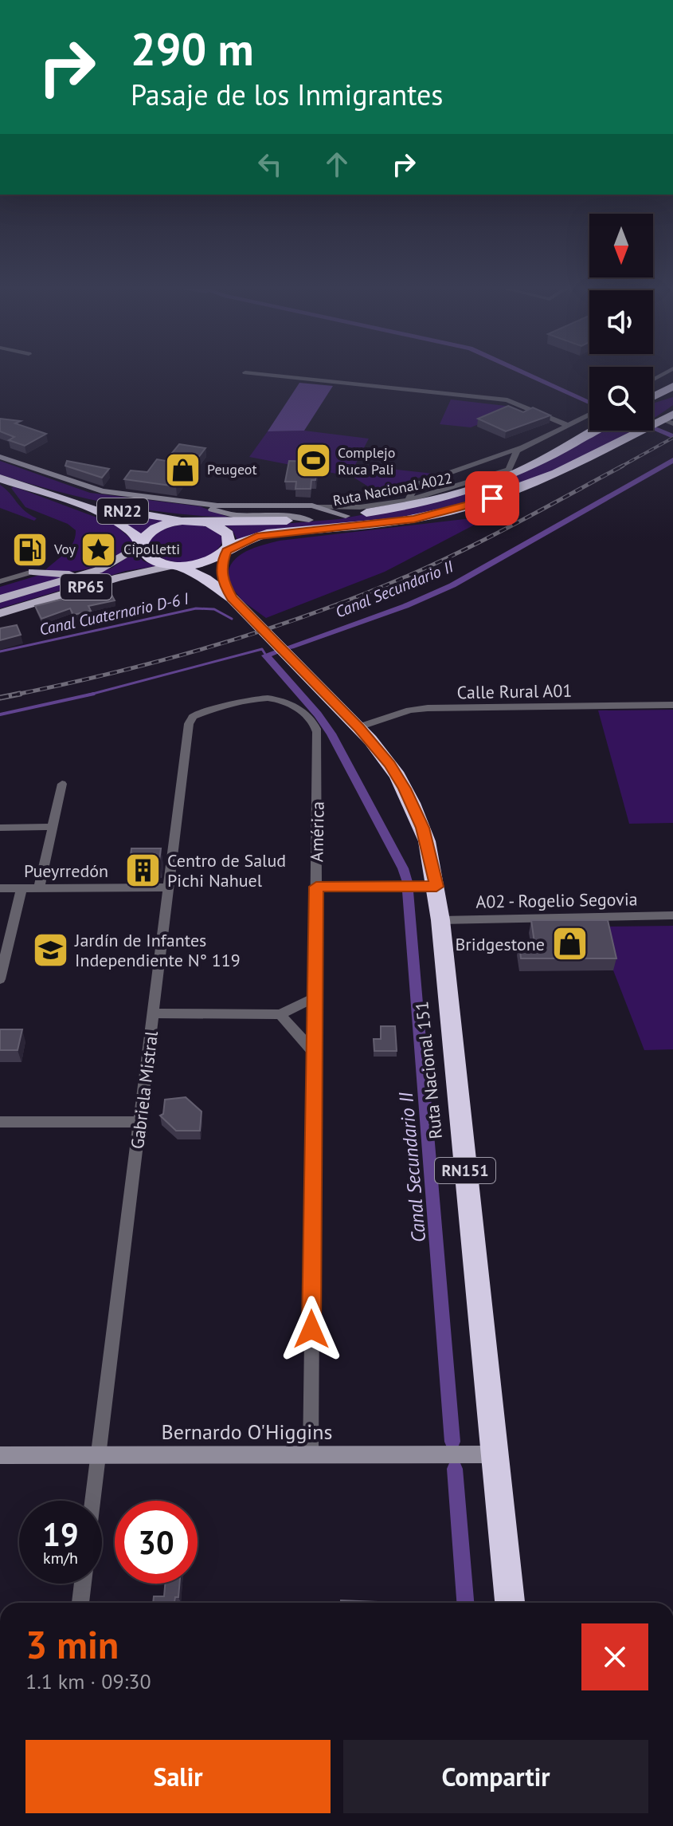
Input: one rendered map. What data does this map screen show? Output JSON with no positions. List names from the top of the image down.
{
  "streets": {
    "highway": [
      "Ruta Nacional A022",
      "RN22",
      "Ruta Nacional 151",
      "RN151"
    ],
    "main road": ["RP65"],
    "street": [
      "Calle Rural A01",
      "América",
      "Pueyrredón",
      "A02 - Rogelio Segovia",
      "Gabriela Mistral",
      "Bernardo O'Higgins"
    ]
  },
  "crossings": [
    ["Ruta Nacional A022", "RN22"],
    ["Ruta Nacional A022", "RP65"],
    ["Ruta Nacional A022", "Ruta Nacional 151"],
    ["RN22", "RP65"],
    ["RN22", "Ruta Nacional 151"],
    ["RP65", "Ruta Nacional 151"],
    ["Calle Rural A01", "Ruta Nacional 151"],
    ["América", "Gabriela Mistral"],
    ["América", "Bernardo O'Higgins"],
    ["Pueyrredón", "Gabriela Mistral"],
    ["A02 - Rogelio Segovia", "Ruta Nacional 151"],
    ["Ruta Nacional 151", "Bernardo O'Higgins"],
    ["Gabriela Mistral", "Bernardo O'Higgins"]
  ],
  "water": ["Canal Secundario II", "Canal Cuaternario D-6 I"],
  "places": {
    "sports": ["Complejo Ruca Pali"],
    "shop": ["Peugeot", "Bridgestone"],
    "fuel station": ["Voy"],
    "place": ["Cipolletti"],
    "building": ["Centro de Salud Pichi Nahuel"],
    "school or university": ["Jardín de Infantes Independiente N° 119"]
  },
  "north": "bottom",
  "page": {
    "turn": ["290 m", "Pasaje de los Inmigrantes"],
    "speed": "19 km/h",
    "limit": "30",
    "heading": ["3 min", "1.1 km · 09:30"],
    "buttons": ["Salir", "Compartir"]
  }
}
